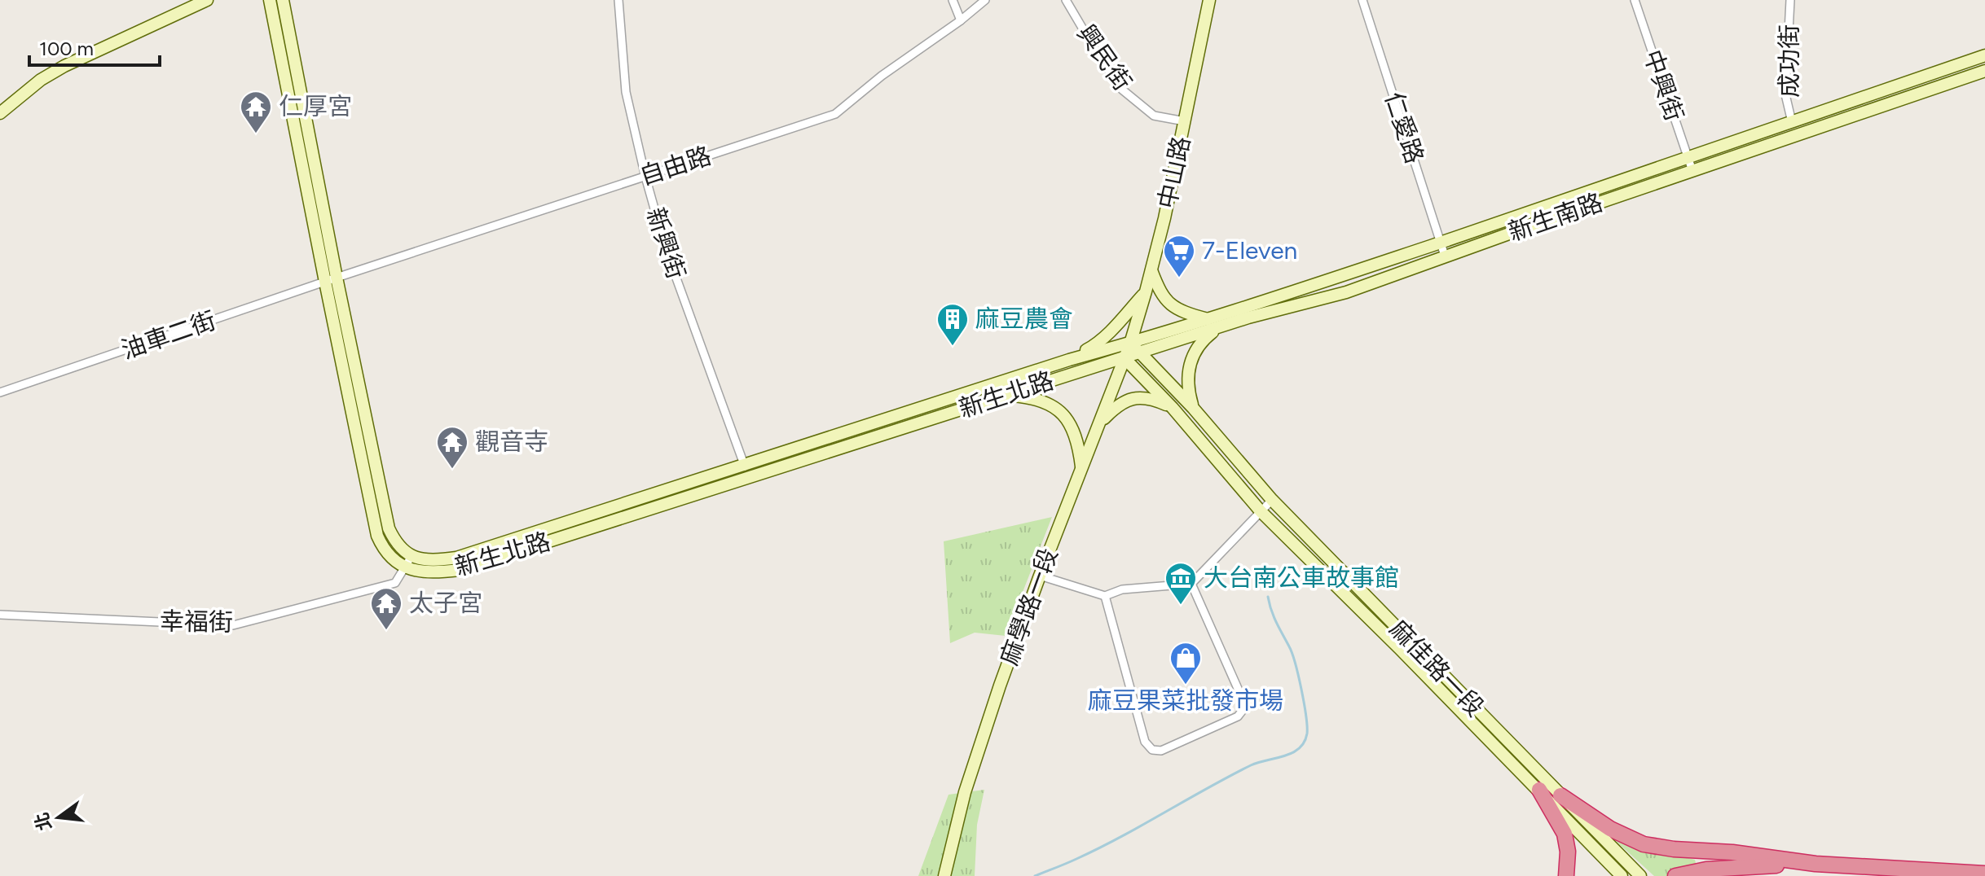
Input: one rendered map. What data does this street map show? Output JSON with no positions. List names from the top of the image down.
{
  "streets": {
    "main road": [
      "中山路",
      "新生南路",
      "新生北路",
      "麻學路一段",
      "麻佳路一段"
    ],
    "street": [
      "興民街",
      "成功街",
      "中興街",
      "仁愛路",
      "自由路",
      "新興街",
      "油車二街",
      "幸福街"
    ]
  },
  "crossings": [
    ["興民街", "中山路"],
    ["成功街", "新生南路"],
    ["中興街", "新生南路"],
    ["仁愛路", "新生南路"],
    ["自由路", "新興街"],
    ["自由路", "油車二街"],
    ["中山路", "新生南路"],
    ["中山路", "新生北路"],
    ["中山路", "麻學路一段"],
    ["中山路", "麻佳路一段"],
    ["新生南路", "新生北路"],
    ["新生南路", "麻學路一段"],
    ["新生南路", "麻佳路一段"],
    ["新興街", "新生北路"],
    ["新生北路", "麻學路一段"],
    ["新生北路", "幸福街"],
    ["新生北路", "麻佳路一段"],
    ["麻學路一段", "麻佳路一段"]
  ],
  "places": {
    "temple": ["仁厚宮", "觀音寺", "太子宮"],
    "supermarket": ["7-Eleven"],
    "building": ["麻豆農會"],
    "museum": ["大台南公車故事館"],
    "shop": ["麻豆果菜批發市場"]
  },
  "scale_bar": "100 m",
  "north": "left"
}
